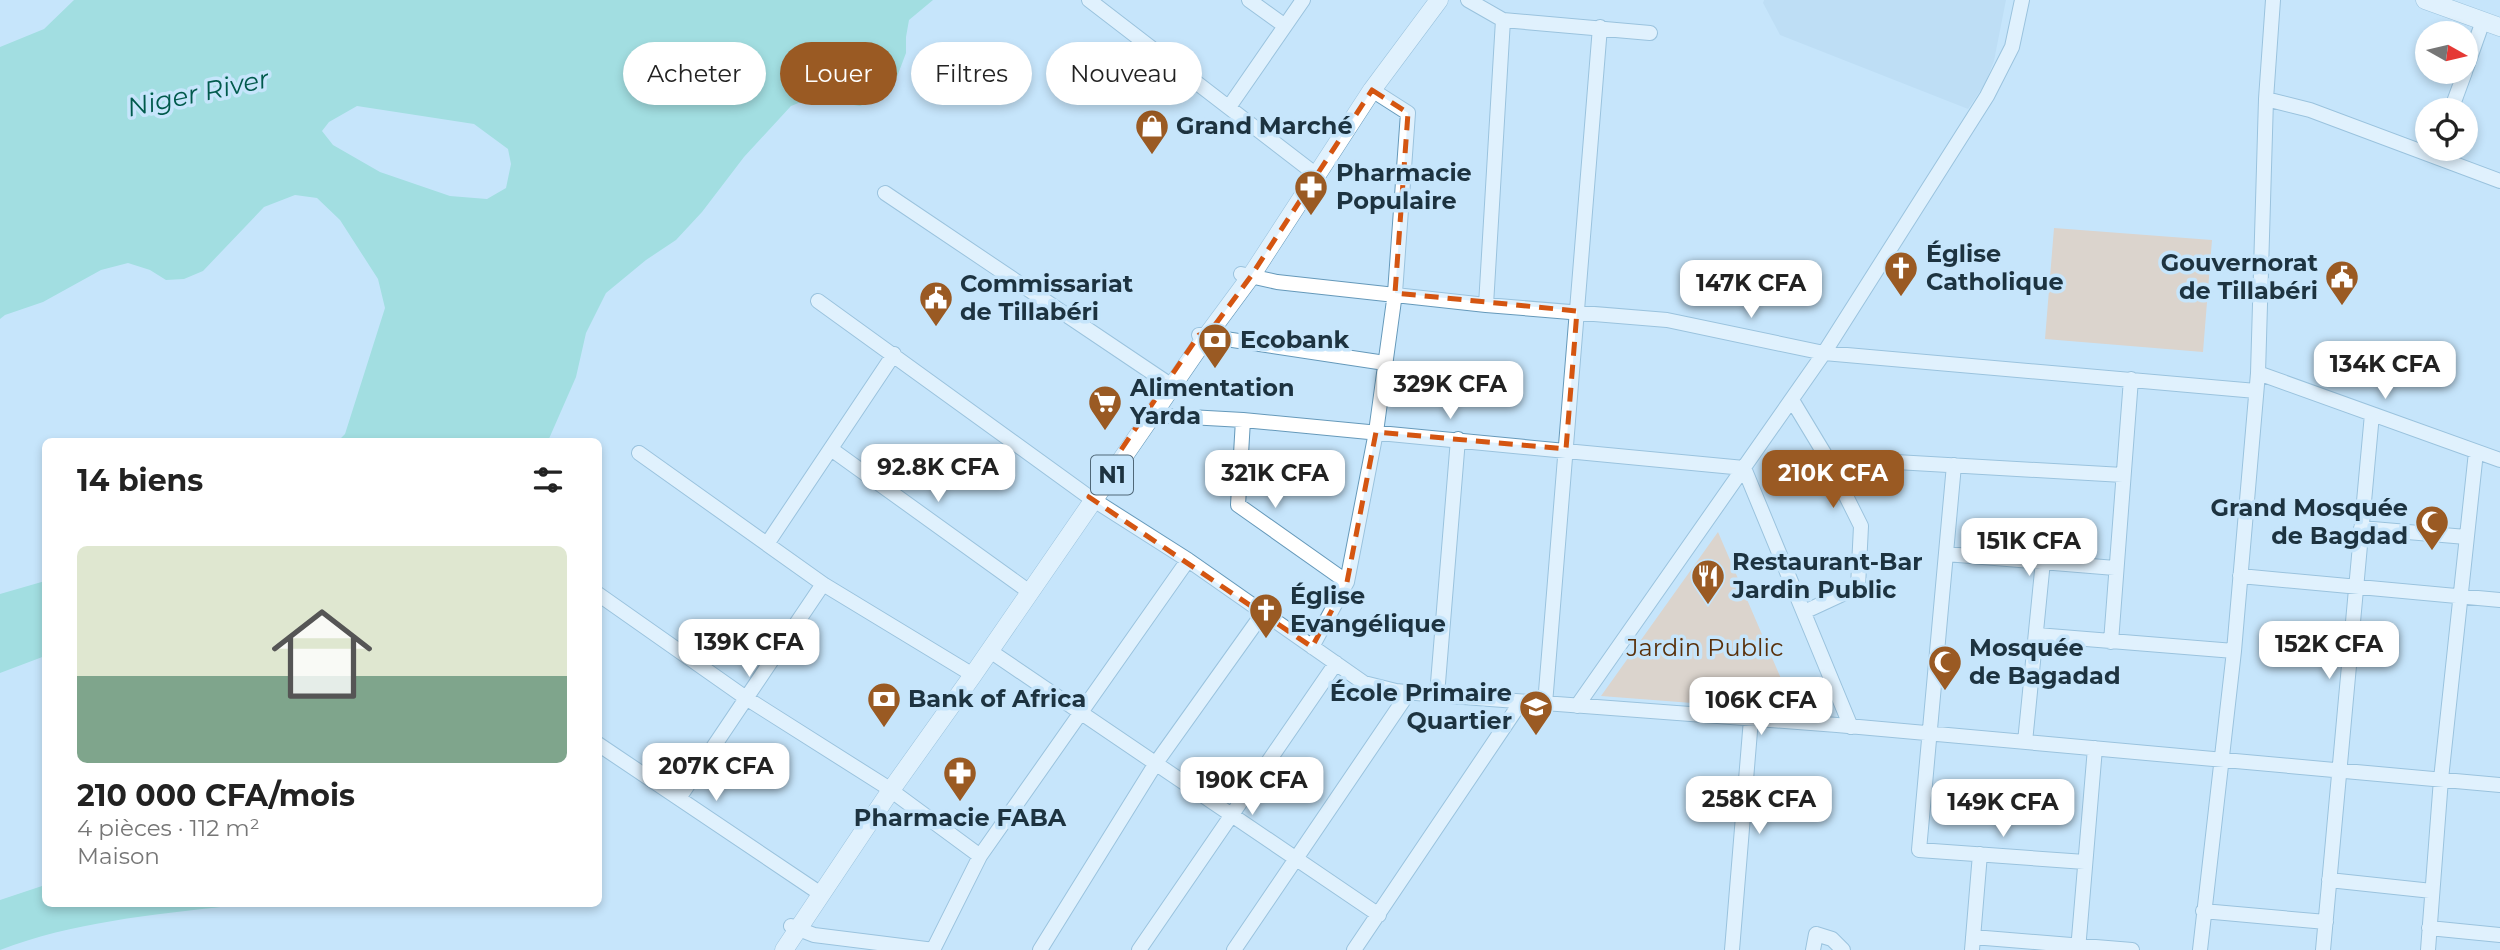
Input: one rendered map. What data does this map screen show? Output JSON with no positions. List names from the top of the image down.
{
  "streets": {
    "main road": ["N1"]
  },
  "water": ["Niger River"],
  "parks": ["Jardin Public"],
  "places": {
    "shop": ["Grand Marché"],
    "pharmacy": ["Pharmacie Populaire", "Pharmacie FABA"],
    "church": ["Église Catholique", "Église Evangélique"],
    "public building": ["Gouvernorat de Tillabéri", "Commissariat de Tillabéri"],
    "bank": ["Ecobank", "Bank of Africa"],
    "supermarket": ["Alimentation Yarda"],
    "mosque": ["Grand Mosquée de Bagdad", "Mosquée de Bagadad"],
    "restaurant": ["Restaurant-Bar Jardin Public"],
    "school or university": ["École Primaire Quartier"]
  },
  "north": "right",
  "page": {
    "chip": [
      "Acheter",
      "Louer",
      "Filtres",
      "Nouveau"
    ],
    "price": [
      "147K CFA",
      "134K CFA",
      "329K CFA",
      "92.8K CFA",
      "321K CFA",
      "210K CFA",
      "151K CFA",
      "139K CFA",
      "152K CFA",
      "106K CFA",
      "207K CFA",
      "190K CFA",
      "258K CFA",
      "149K CFA"
    ],
    "heading": "14 biens",
    "list": [
      {
        "name": "210 000 CFA/mois",
        "note": "4 pièces · 112 m² · Maison"
      }
    ]
  }
}
